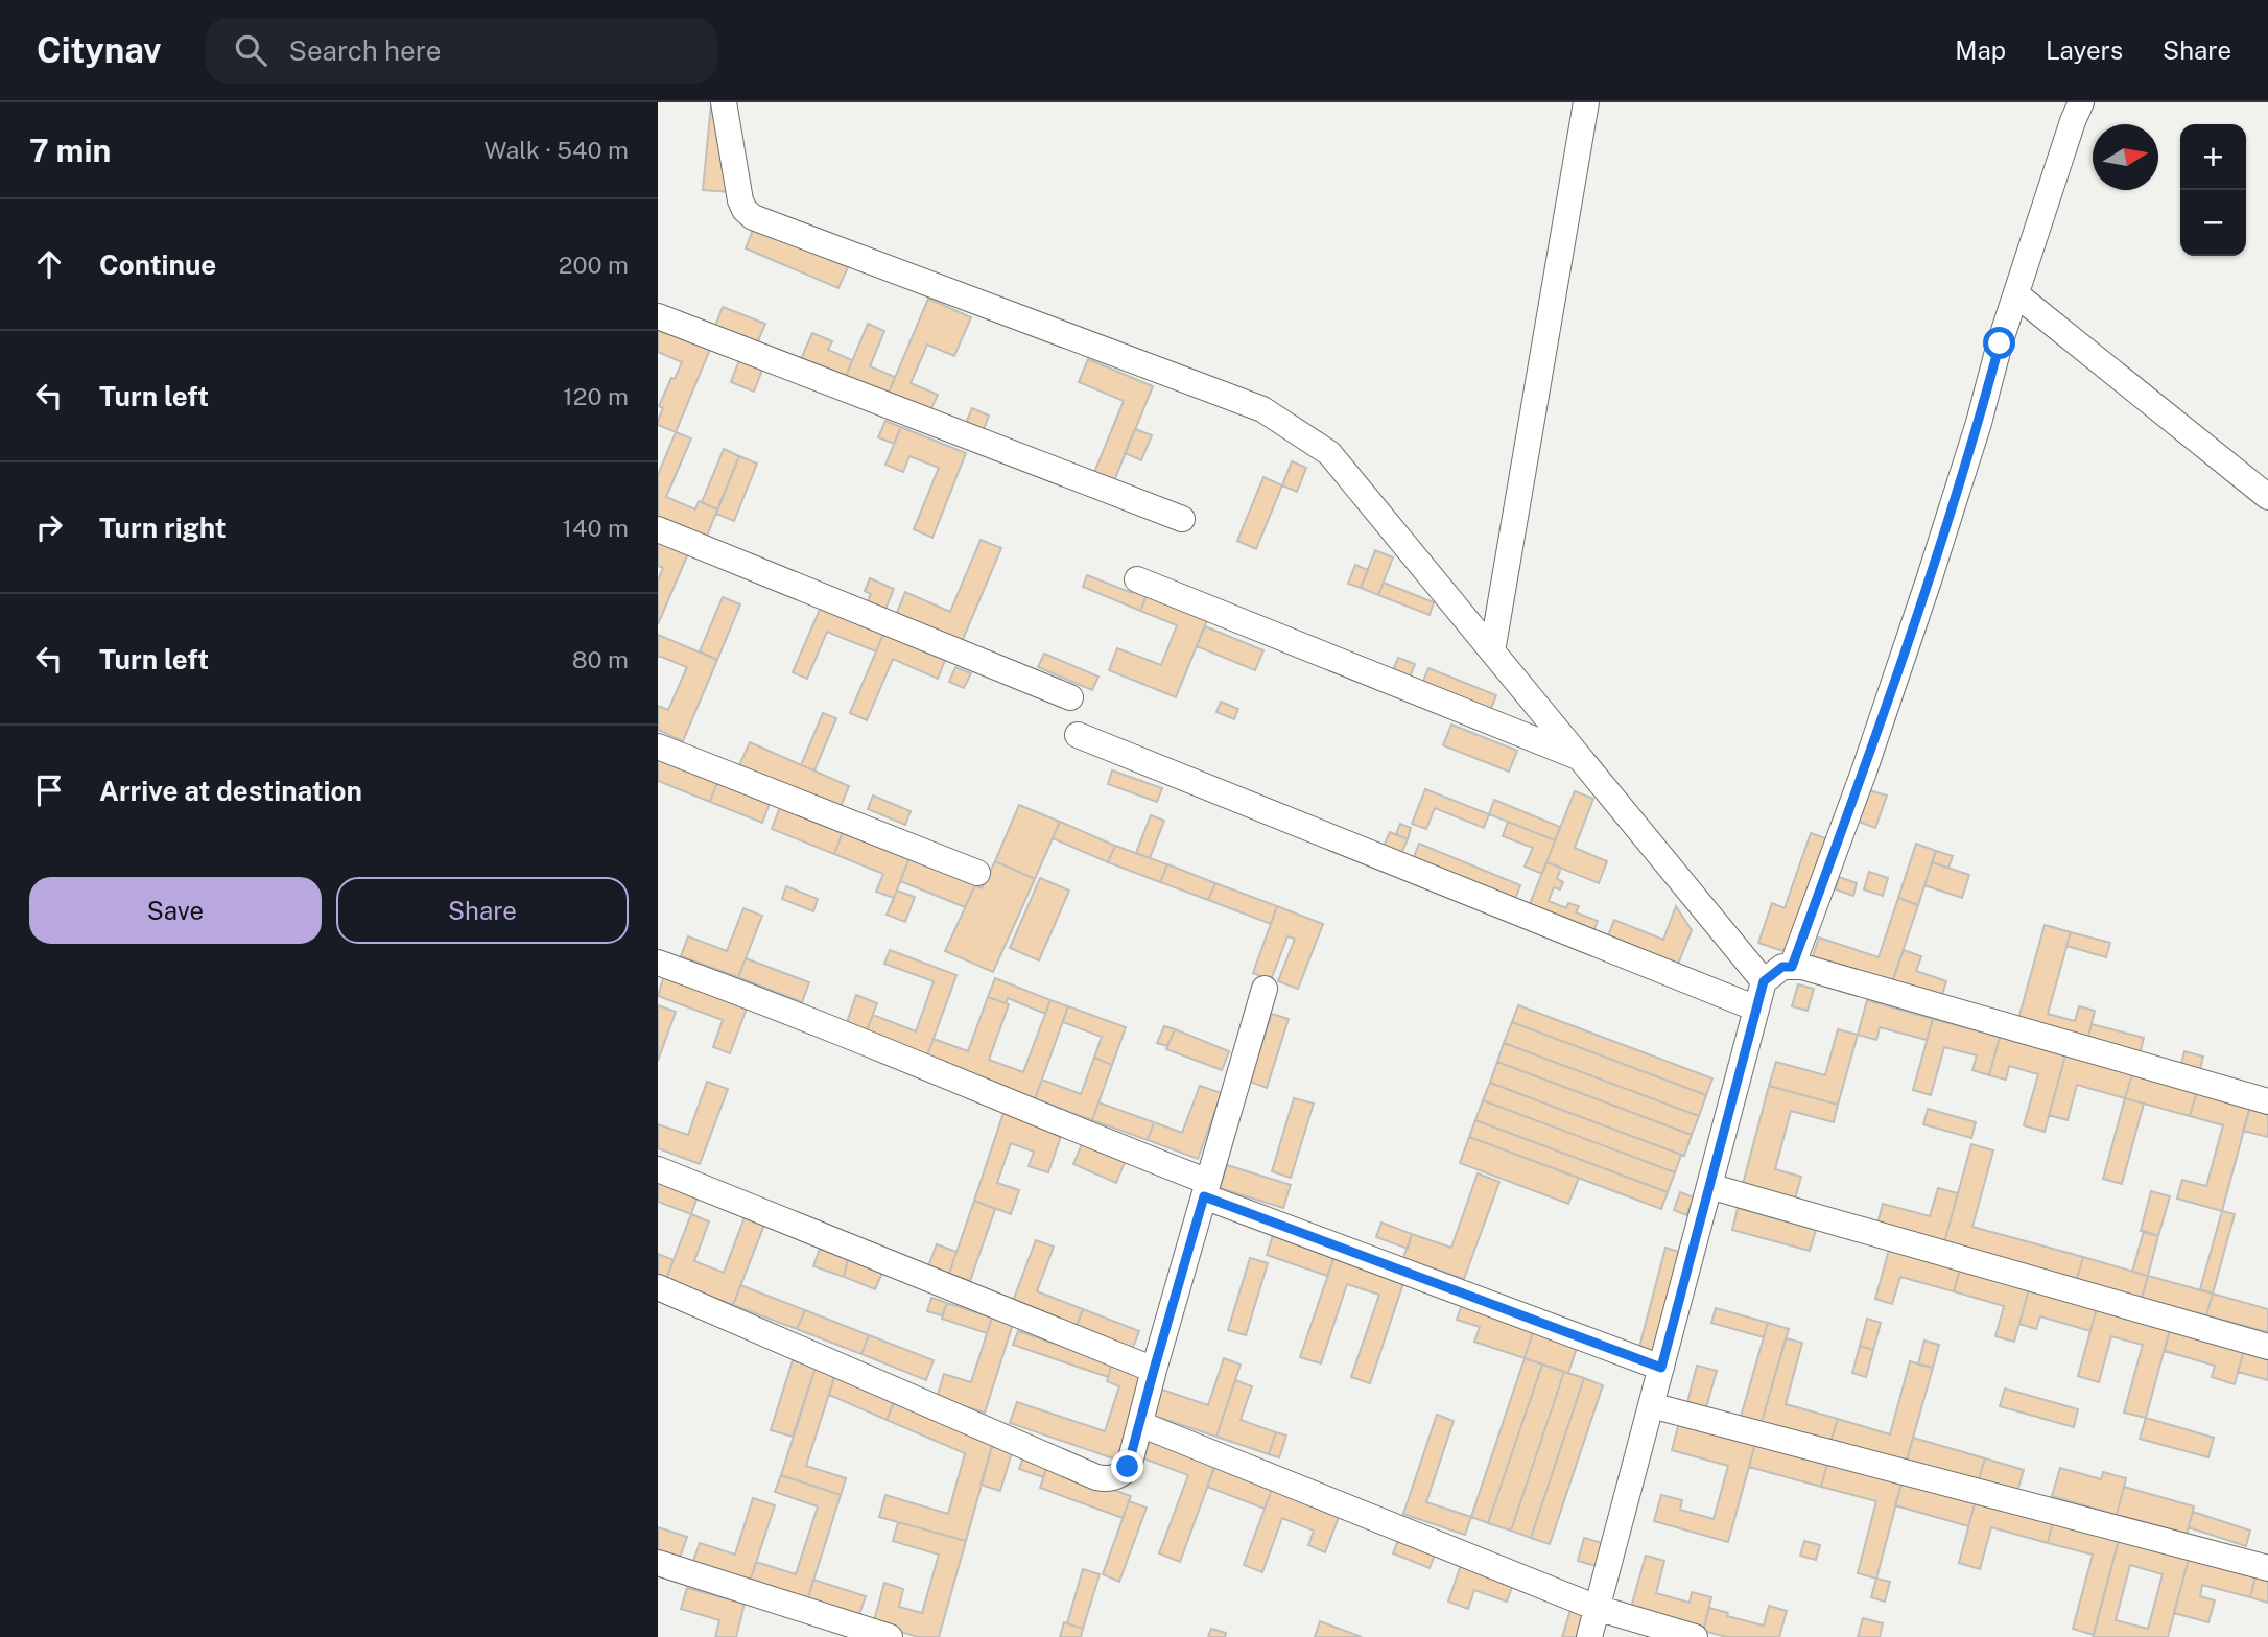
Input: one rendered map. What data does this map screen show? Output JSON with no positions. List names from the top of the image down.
{
  "north": "right",
  "page": {
    "header": "Citynav",
    "search": "Search here",
    "nav": ["Map", "Layers", "Share"],
    "heading": ["7 min", "Walk · 540 m"],
    "map_buttons": ["+", "−"],
    "list": [
      ["Continue", "200 m"],
      ["Turn left", "120 m"],
      ["Turn right", "140 m"],
      ["Turn left", "80 m"],
      "Arrive at destination"
    ],
    "buttons": ["Save", "Share"]
  }
}
